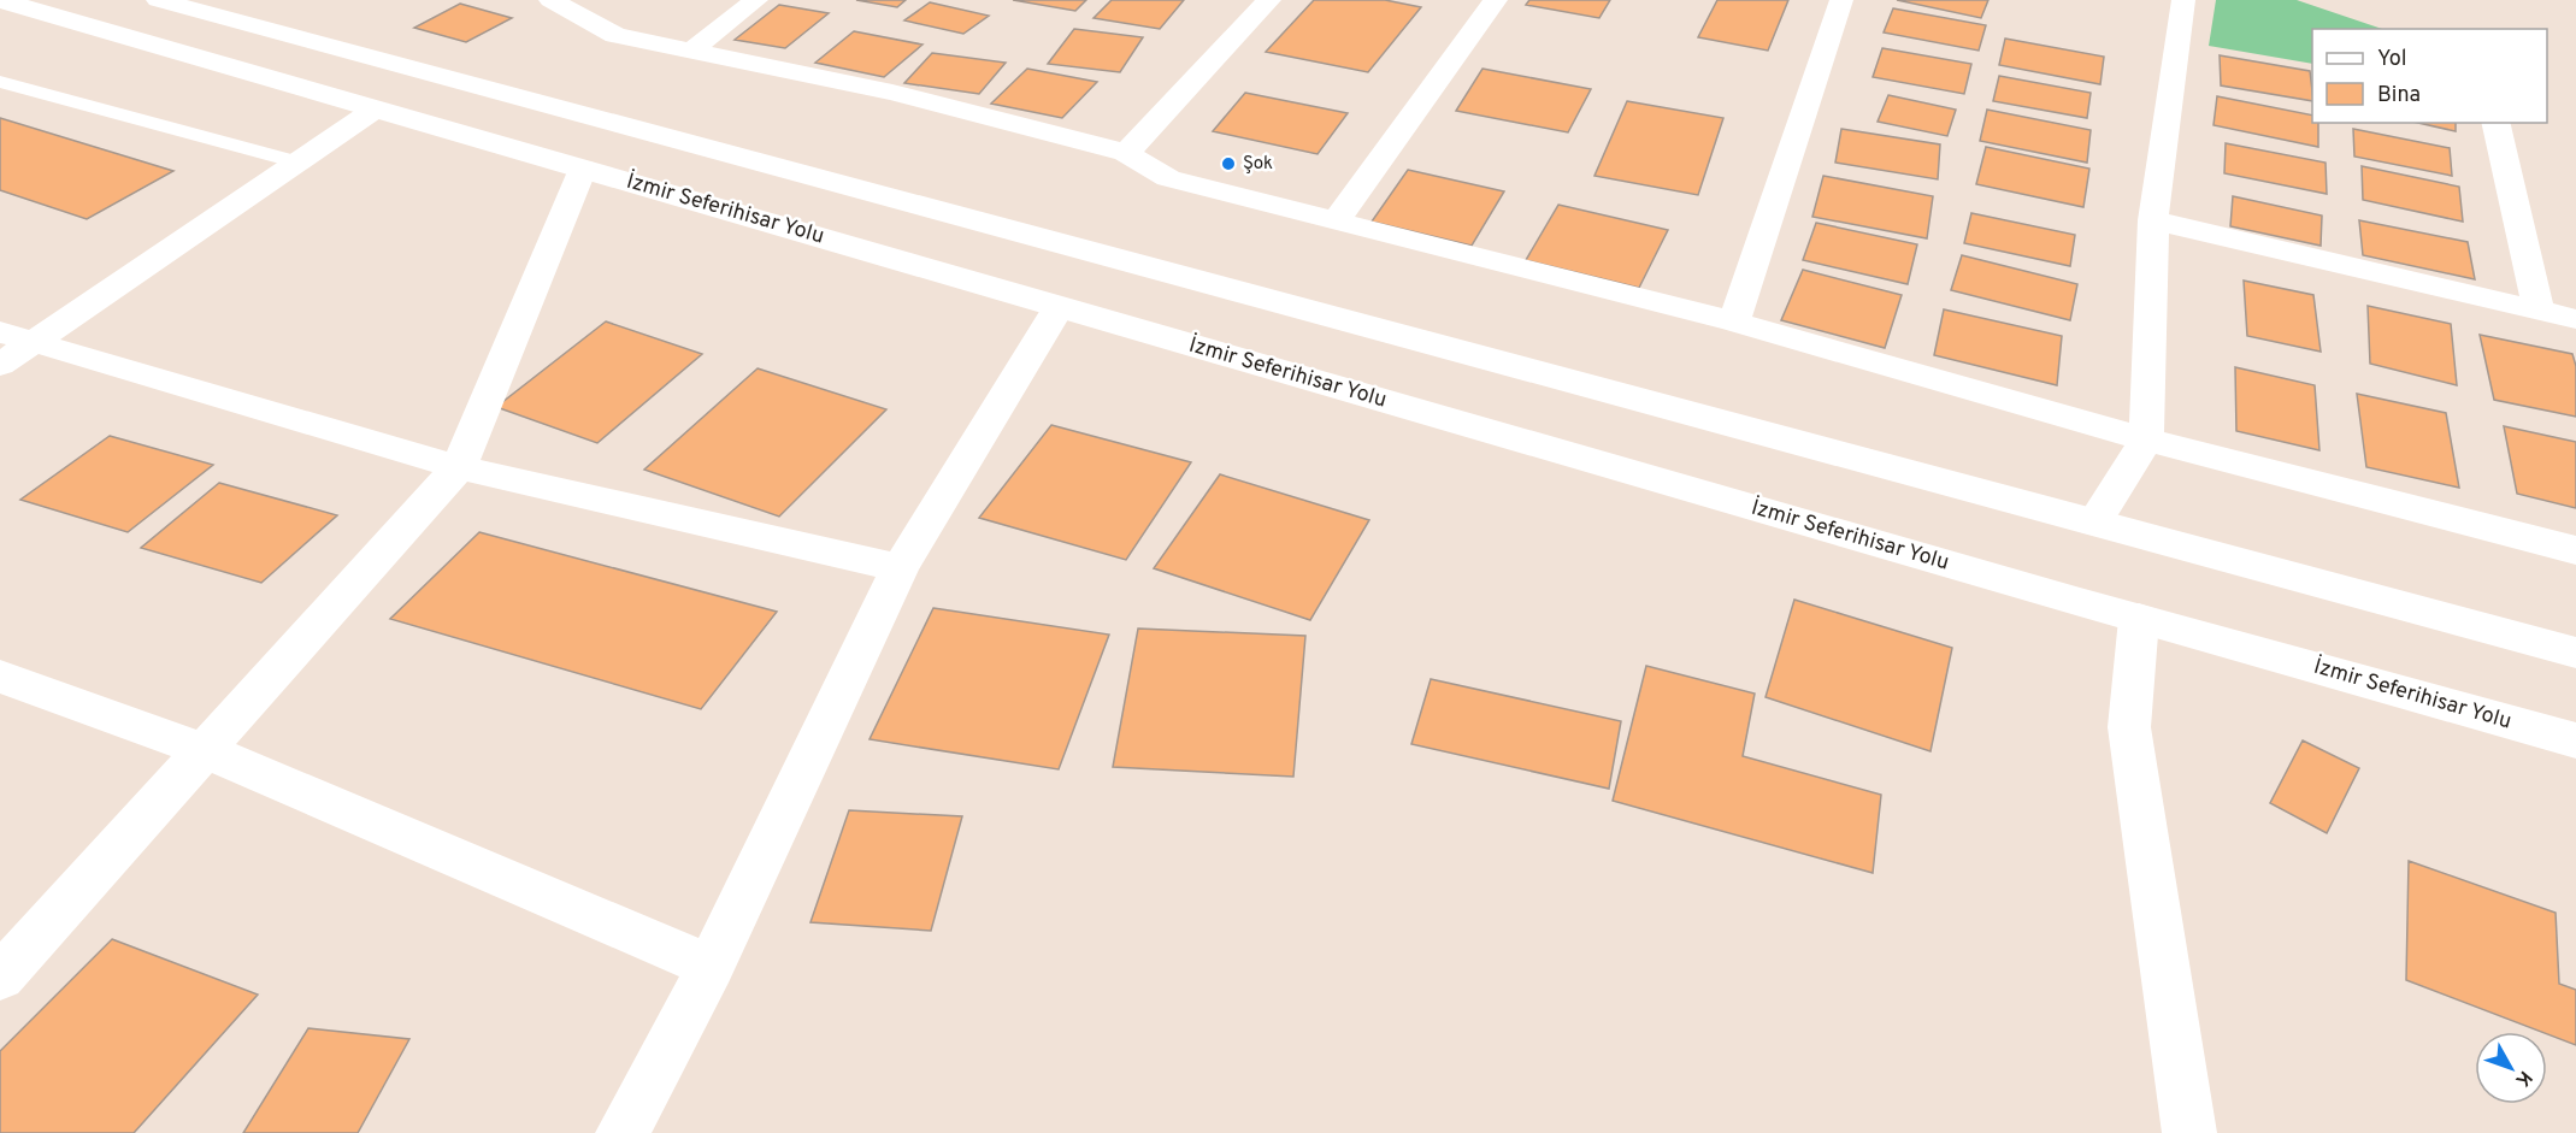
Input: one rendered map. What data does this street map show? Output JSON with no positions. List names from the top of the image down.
{
  "streets": {
    "street": ["İzmir Seferihisar Yolu"]
  },
  "places": ["Şok"],
  "legend": ["Yol", "Bina"],
  "north": "bottom right"
}
